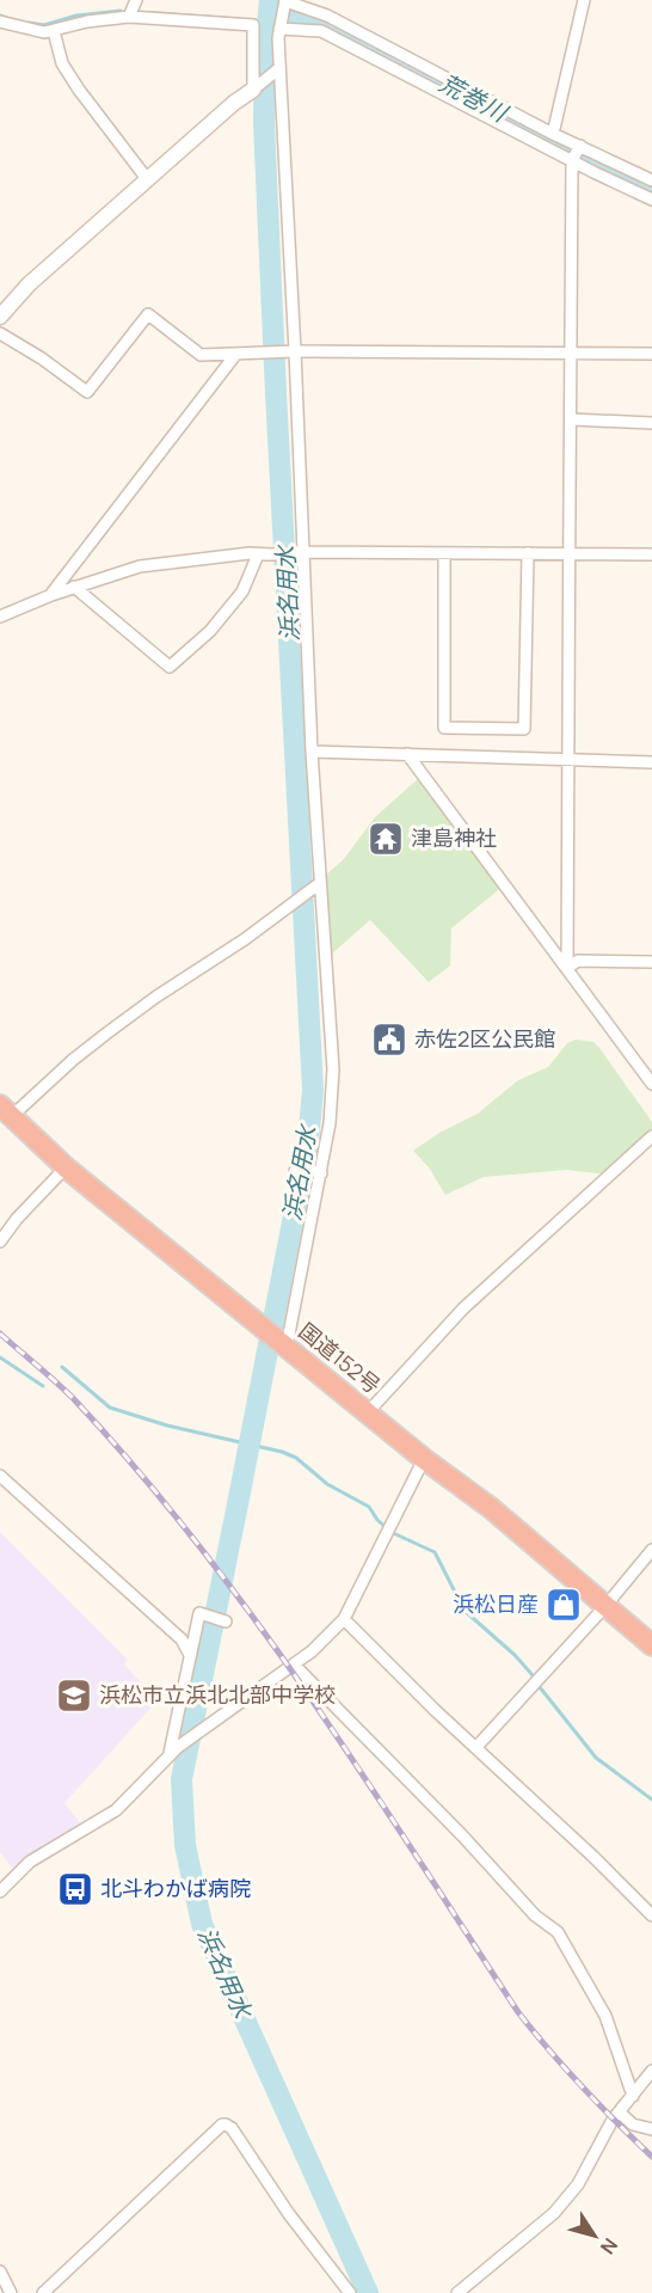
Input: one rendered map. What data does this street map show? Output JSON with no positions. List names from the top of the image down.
{
  "streets": {
    "highway": ["国道152号"]
  },
  "water": ["荒巻川", "浜名用水"],
  "places": {
    "temple": ["津島神社"],
    "public building": ["赤佐2区公民館"],
    "shop": ["浜松日産"],
    "school or university": ["浜松市立浜北北部中学校"],
    "bus stop": ["北斗わかば病院"]
  },
  "north": "bottom right"
}
